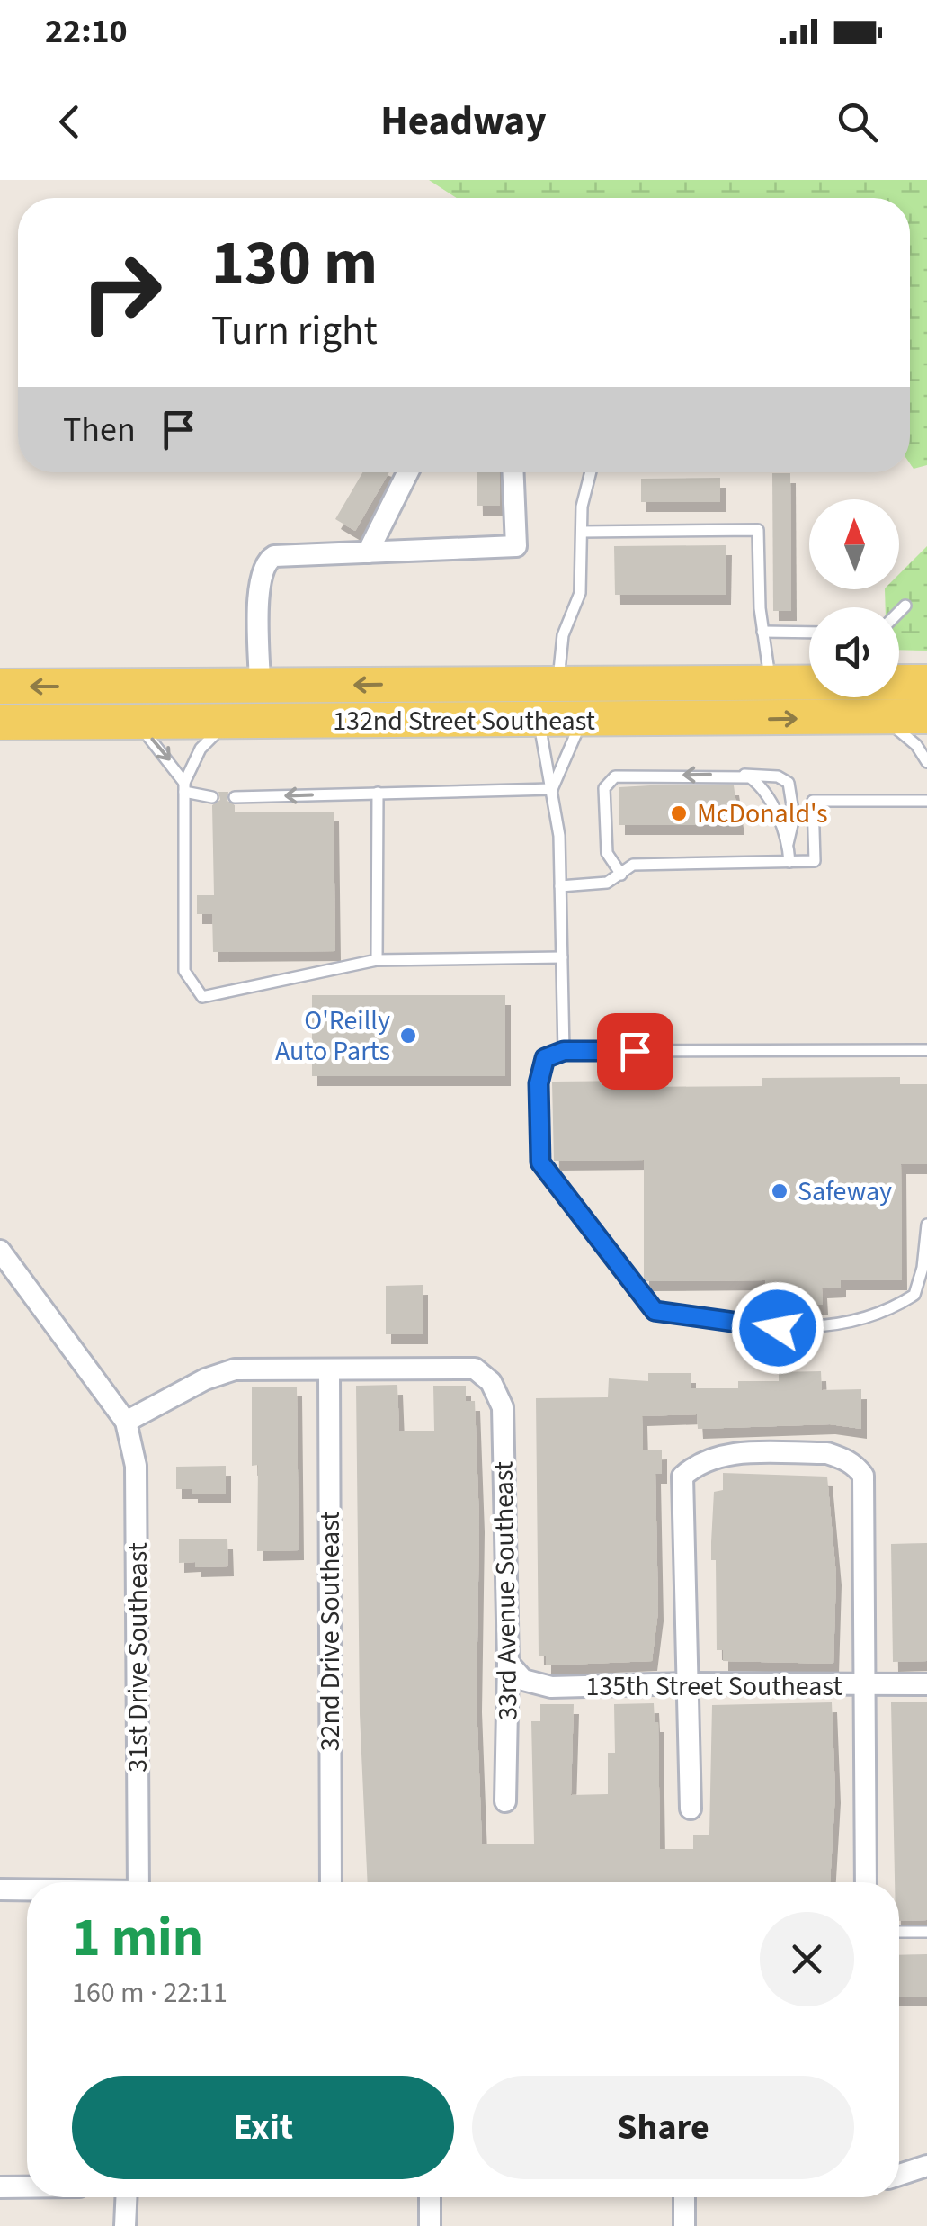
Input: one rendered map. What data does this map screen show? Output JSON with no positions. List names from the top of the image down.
{
  "streets": {
    "main road": ["132nd Street Southeast"],
    "street": [
      "33rd Avenue Southeast",
      "32nd Drive Southeast",
      "31st Drive Southeast",
      "135th Street Southeast"
    ]
  },
  "crossings": [
    ["33rd Avenue Southeast", "32nd Drive Southeast"],
    ["33rd Avenue Southeast", "135th Street Southeast"]
  ],
  "places": ["McDonald's", "O'Reilly Auto Parts", "Safeway"],
  "north": "top",
  "page": {
    "status": "22:10",
    "header": "Headway",
    "turn": ["130 m", "Turn right"],
    "then": "Then",
    "heading": ["1 min", "160 m · 22:11"],
    "buttons": ["Exit", "Share"]
  }
}
